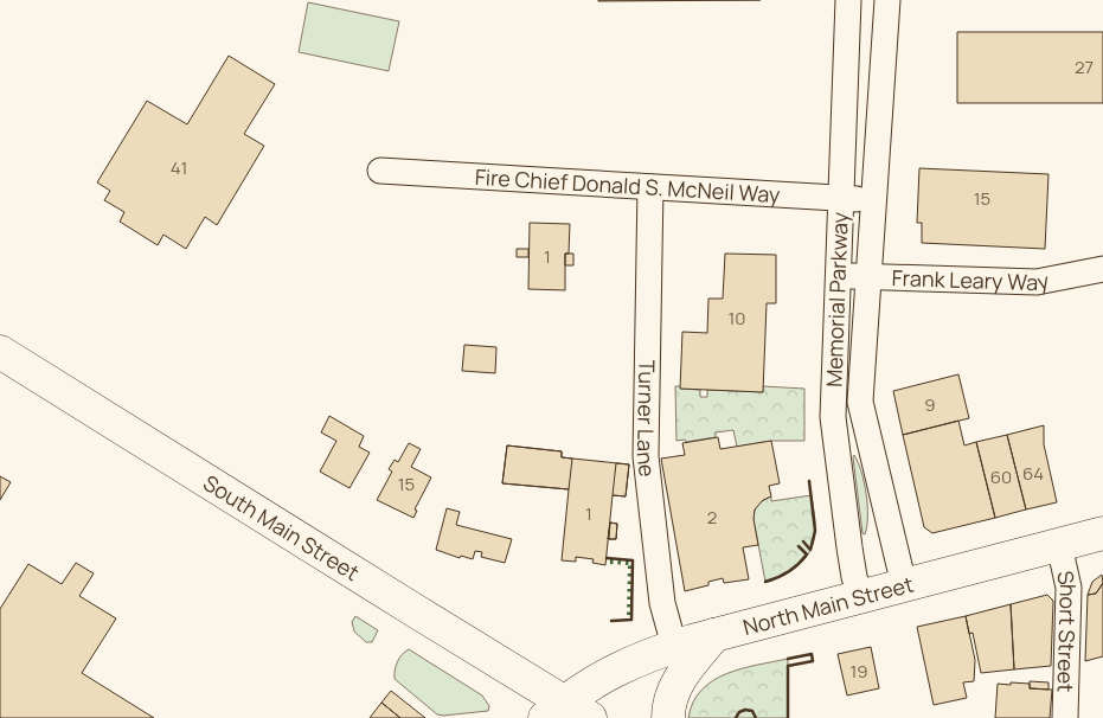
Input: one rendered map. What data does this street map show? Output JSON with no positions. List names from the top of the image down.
{
  "streets": {
    "main road": ["South Main Street", "North Main Street"],
    "street": [
      "Fire Chief Donald S. McNeil Way",
      "Frank Leary Way",
      "Memorial Parkway",
      "Turner Lane",
      "Short Street"
    ]
  },
  "crossings": [
    ["Fire Chief Donald S. McNeil Way", "Memorial Parkway"],
    ["Fire Chief Donald S. McNeil Way", "Turner Lane"],
    ["Frank Leary Way", "Memorial Parkway"],
    ["Memorial Parkway", "North Main Street"],
    ["Turner Lane", "North Main Street"],
    ["South Main Street", "North Main Street"],
    ["North Main Street", "Short Street"]
  ],
  "house_numbers": [
    "27",
    "41",
    "15",
    "1",
    "10",
    "9",
    "64",
    "60",
    "15",
    "1",
    "2",
    "19"
  ]
}
